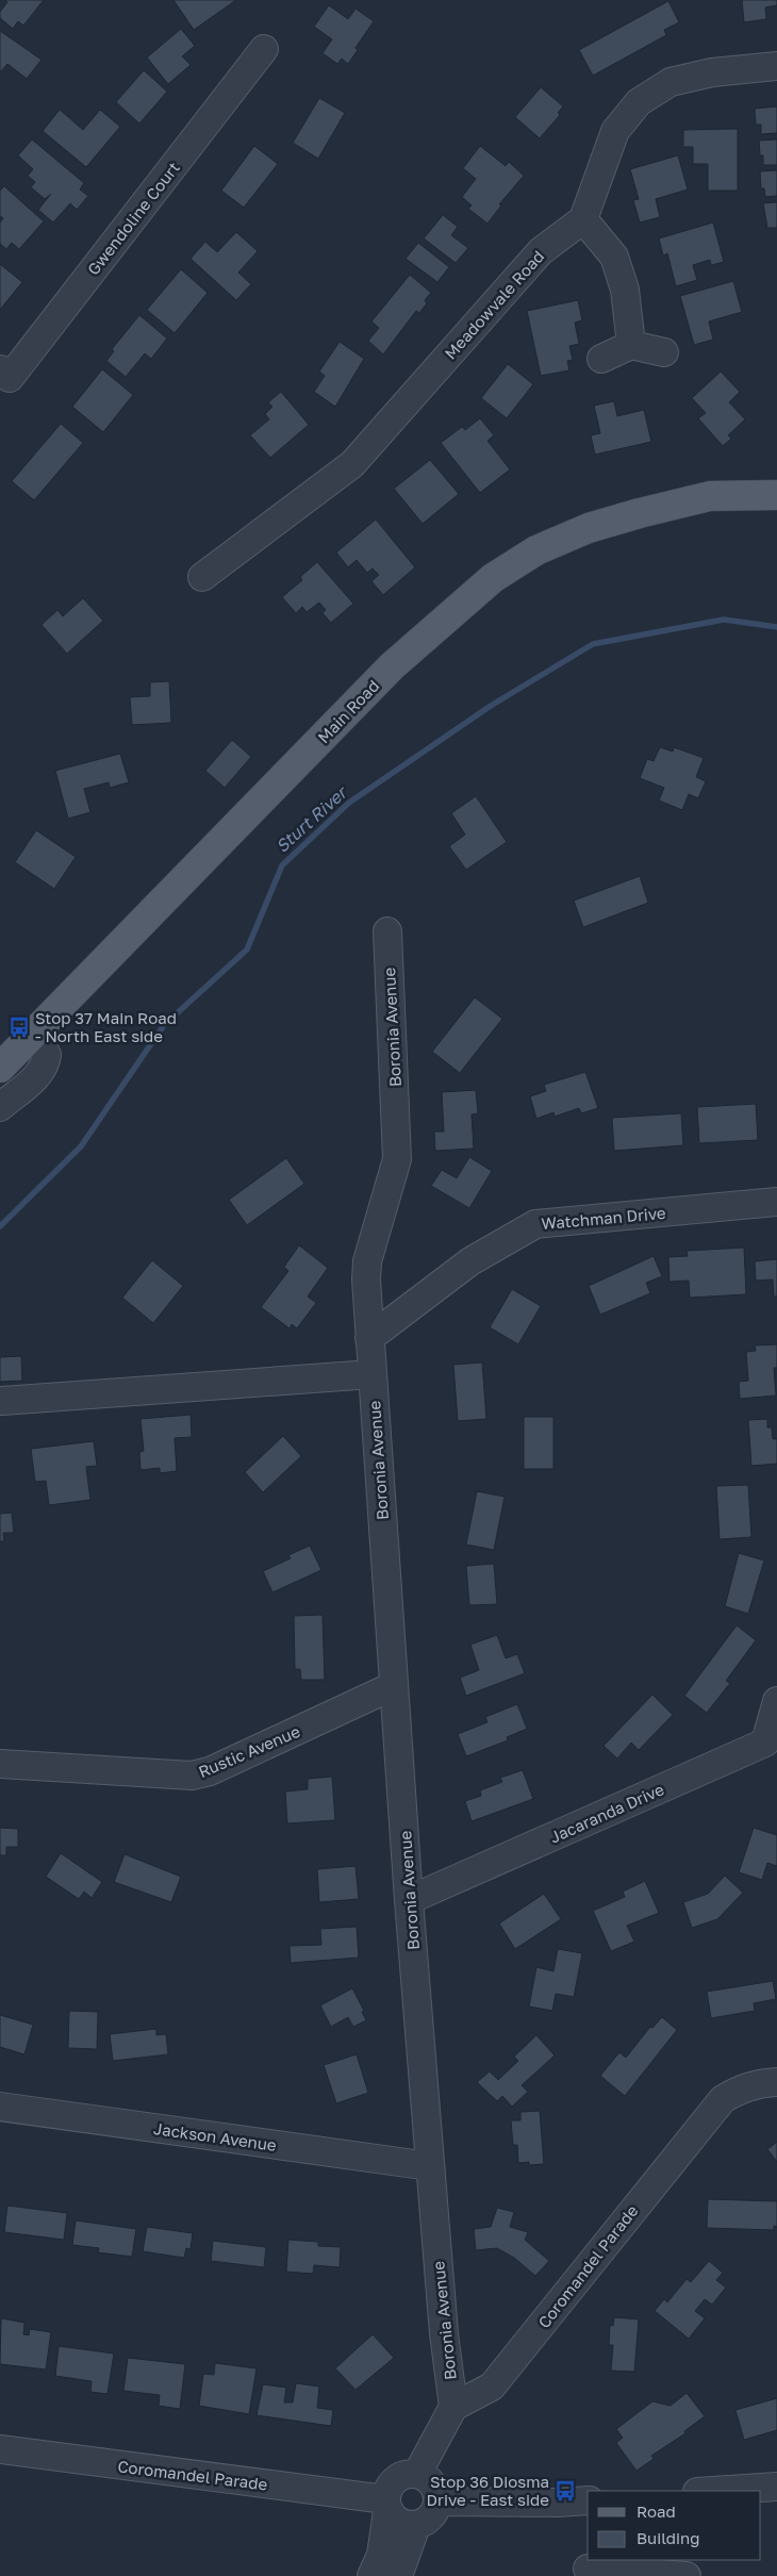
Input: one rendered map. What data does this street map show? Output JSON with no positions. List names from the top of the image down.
{
  "streets": {
    "main road": ["Main Road"],
    "street": [
      "Gwendoline Court",
      "Meadowvale Road",
      "Boronia Avenue",
      "Watchman Drive",
      "Rustic Avenue",
      "Jacaranda Drive",
      "Jackson Avenue",
      "Coromandel Parade"
    ]
  },
  "crossings": [
    ["Boronia Avenue", "Watchman Drive"],
    ["Boronia Avenue", "Rustic Avenue"],
    ["Boronia Avenue", "Jacaranda Drive"],
    ["Boronia Avenue", "Jackson Avenue"],
    ["Boronia Avenue", "Coromandel Parade"]
  ],
  "water": ["Sturt River"],
  "places": {
    "bus stop": ["Stop 37 Main Road - North East side", "Stop 36 Diosma Drive - East side"]
  },
  "legend": ["Road", "Building"]
}
